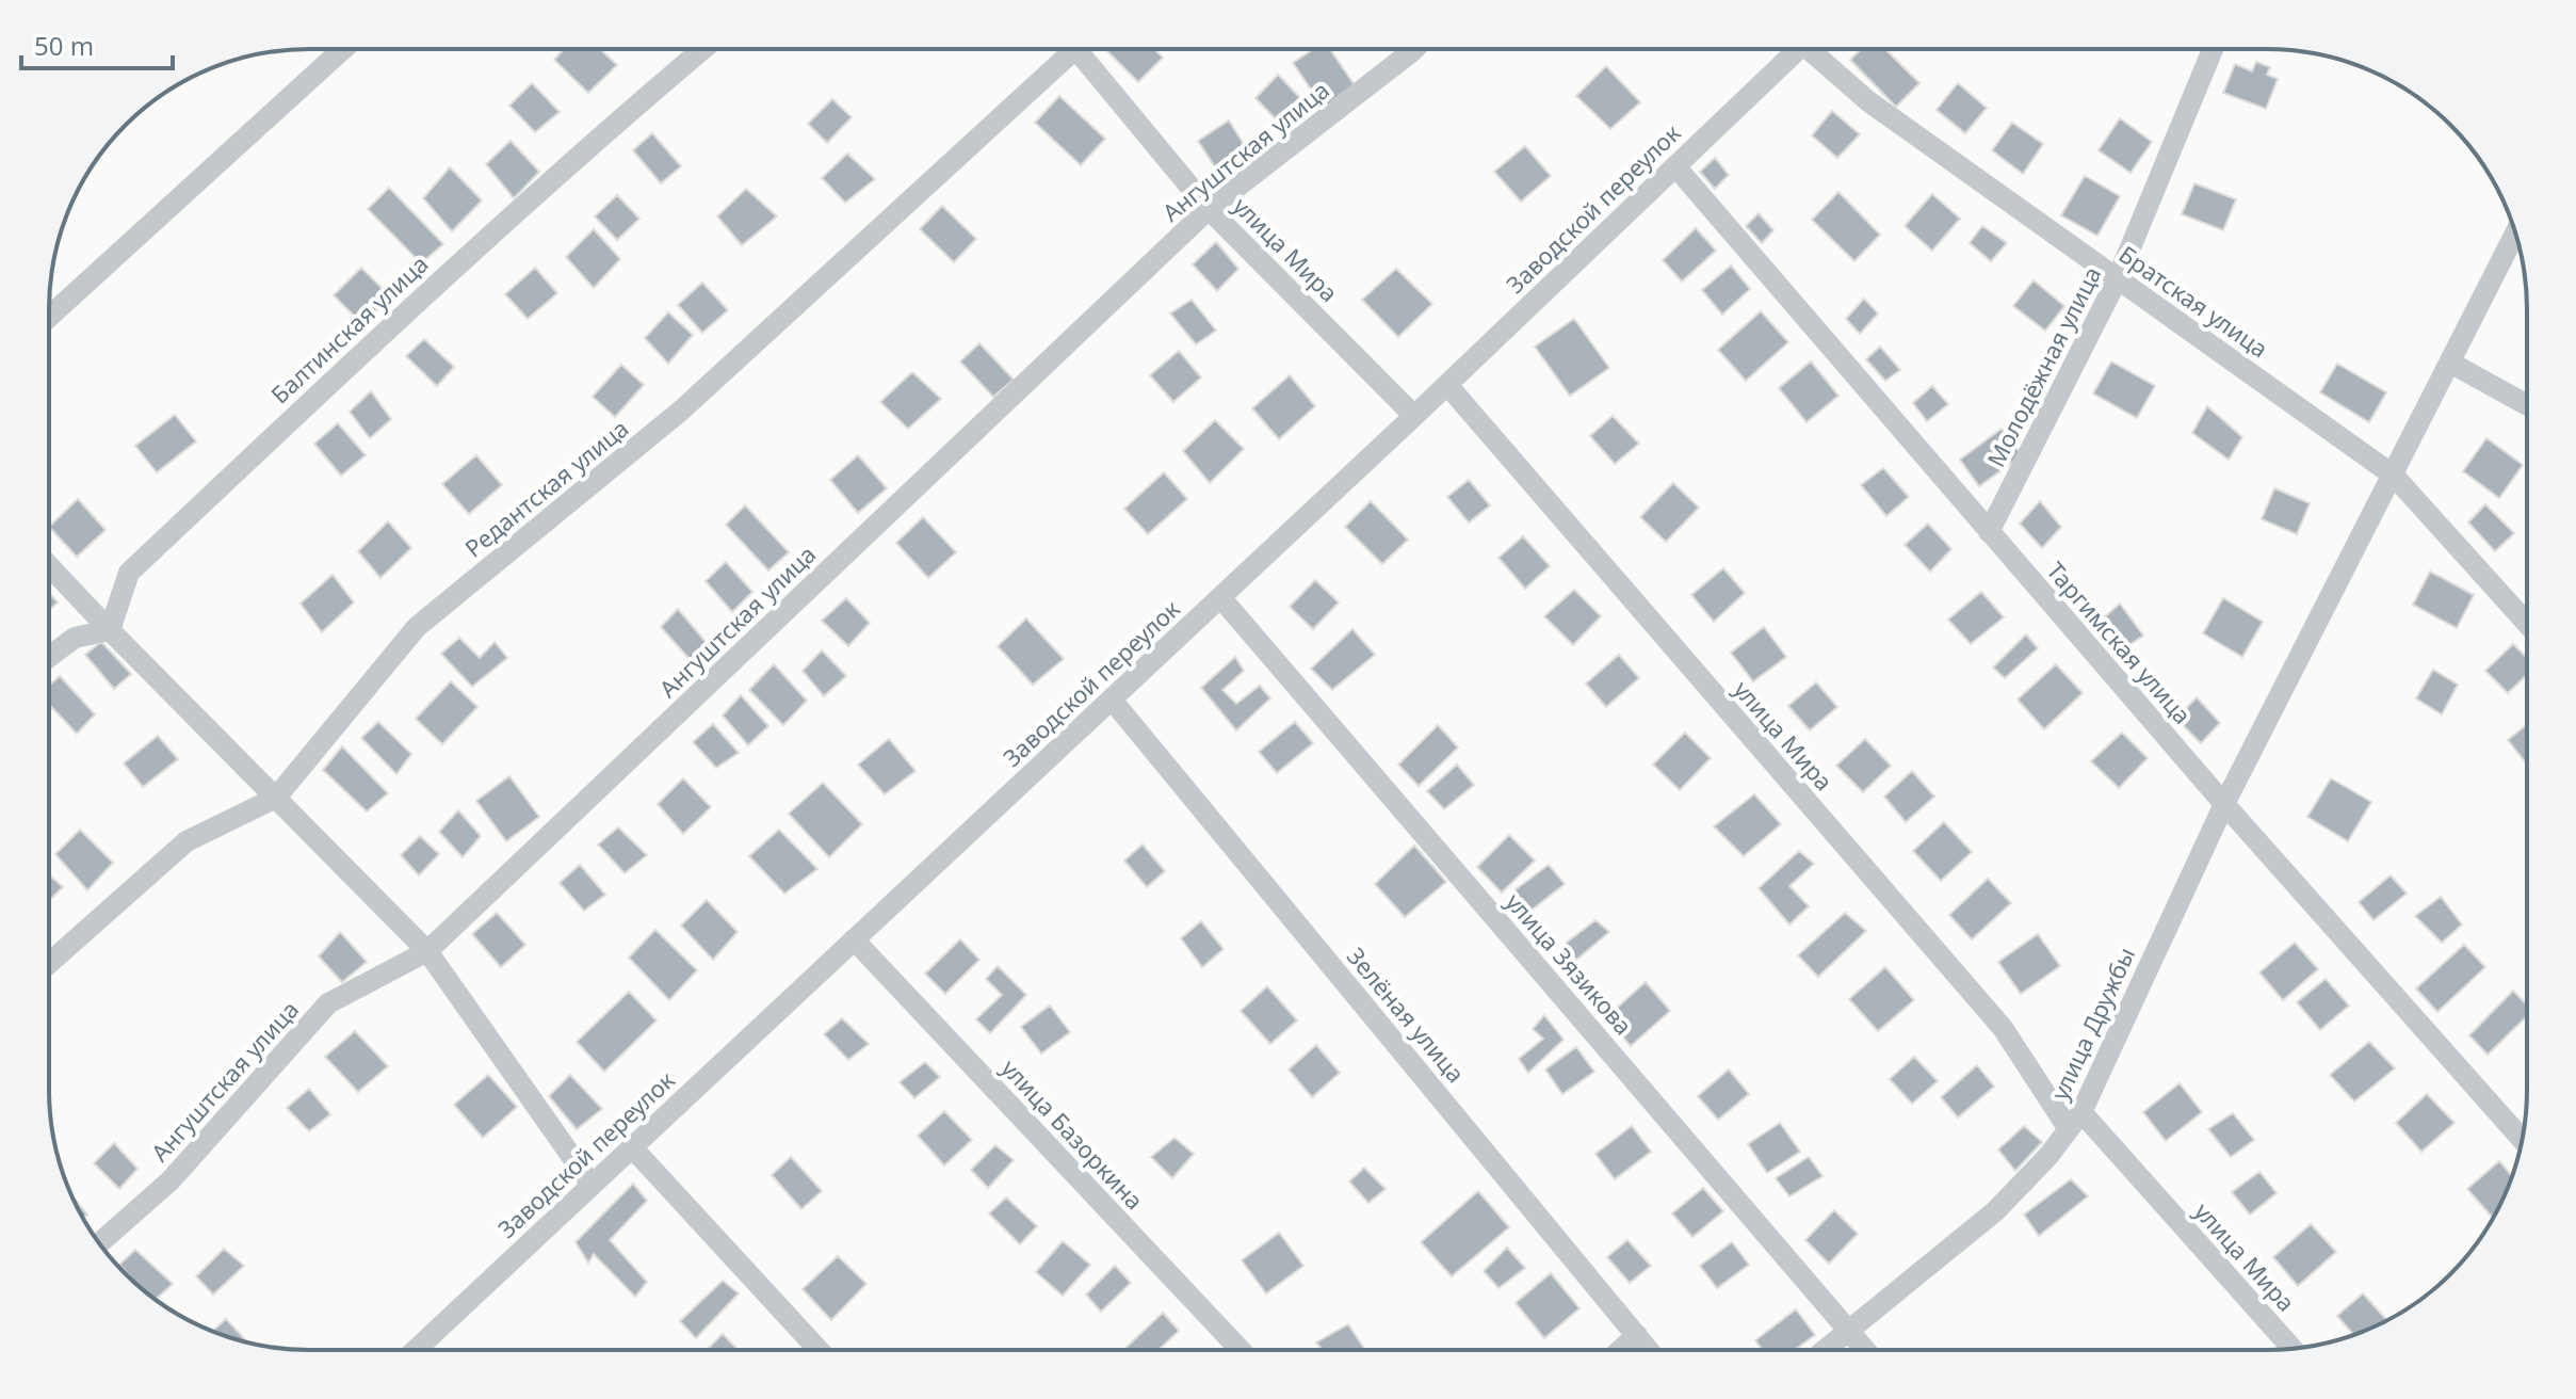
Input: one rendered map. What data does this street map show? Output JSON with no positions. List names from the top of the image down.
{
  "streets": {
    "street": [
      "Ангуштская улица",
      "Заводской переулок",
      "улица Мира",
      "Братская улица",
      "Балтинская улица",
      "Молодёжная улица",
      "Редантская улица",
      "Таргимская улица",
      "улица Зязикова",
      "Зелёная улица",
      "улица Дружбы",
      "улица Базоркина"
    ]
  },
  "crossings": [
    ["Ангуштская улица", "улица Мира"],
    ["Заводской переулок", "улица Мира"],
    ["Заводской переулок", "Таргимская улица"],
    ["Заводской переулок", "улица Зязикова"],
    ["Заводской переулок", "Зелёная улица"],
    ["Заводской переулок", "улица Базоркина"],
    ["улица Мира", "улица Дружбы"],
    ["Братская улица", "Молодёжная улица"],
    ["Братская улица", "улица Дружбы"],
    ["Молодёжная улица", "Таргимская улица"],
    ["Таргимская улица", "улица Дружбы"],
    ["улица Зязикова", "улица Дружбы"]
  ],
  "scale_bar": "50 m"
}
